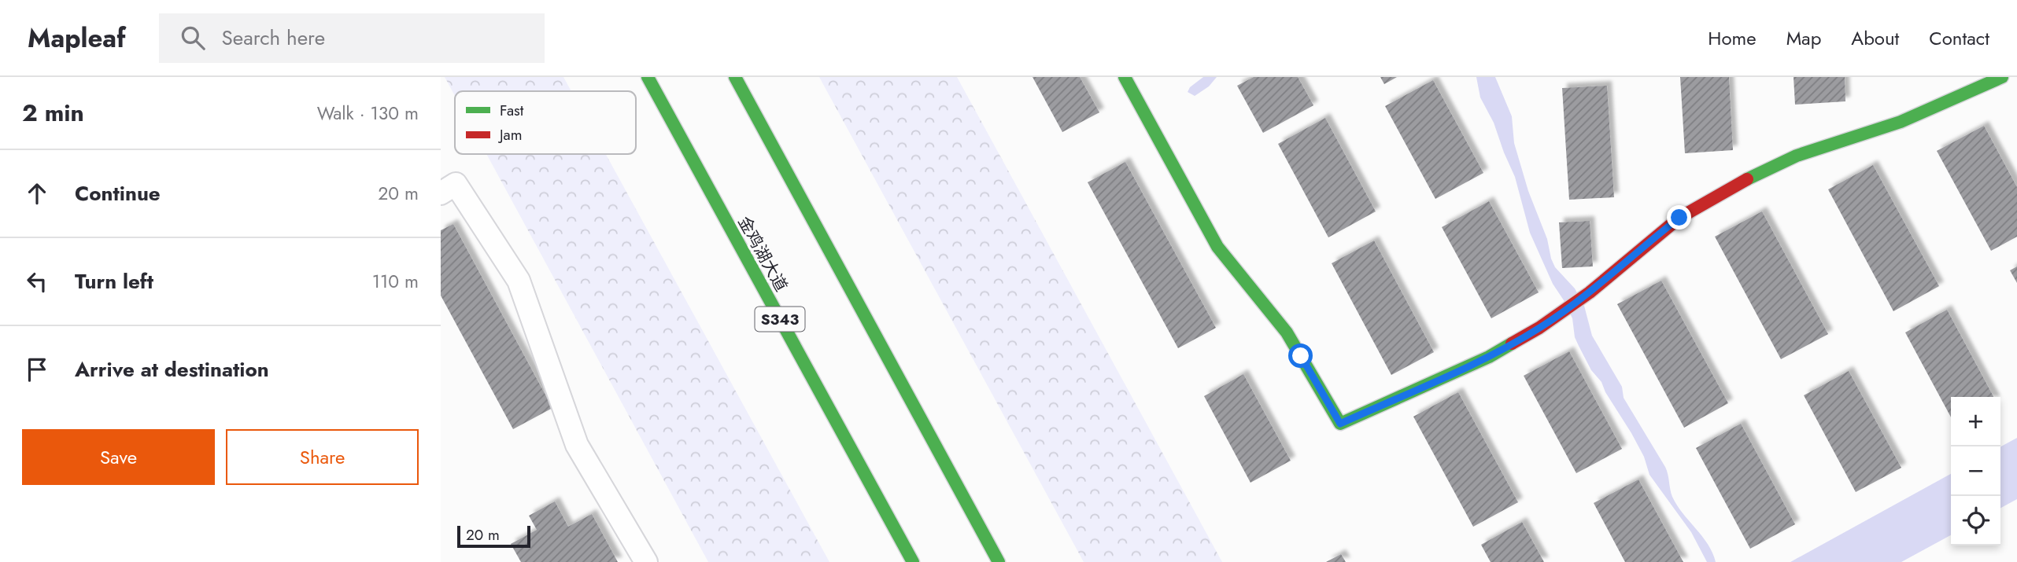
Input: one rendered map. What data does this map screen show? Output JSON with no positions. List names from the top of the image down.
{
  "streets": {
    "street": ["金鸡湖大道", "S343"]
  },
  "legend": ["Fast", "Jam"],
  "scale_bar": "20 m",
  "page": {
    "header": "Mapleaf",
    "search": "Search here",
    "nav": [
      "Home",
      "Map",
      "About",
      "Contact"
    ],
    "heading": ["2 min", "Walk · 130 m"],
    "list": [
      ["Continue", "20 m"],
      ["Turn left", "110 m"],
      "Arrive at destination"
    ],
    "map_buttons": ["+", "−"],
    "buttons": ["Save", "Share"],
    "scale": "20 m"
  }
}
